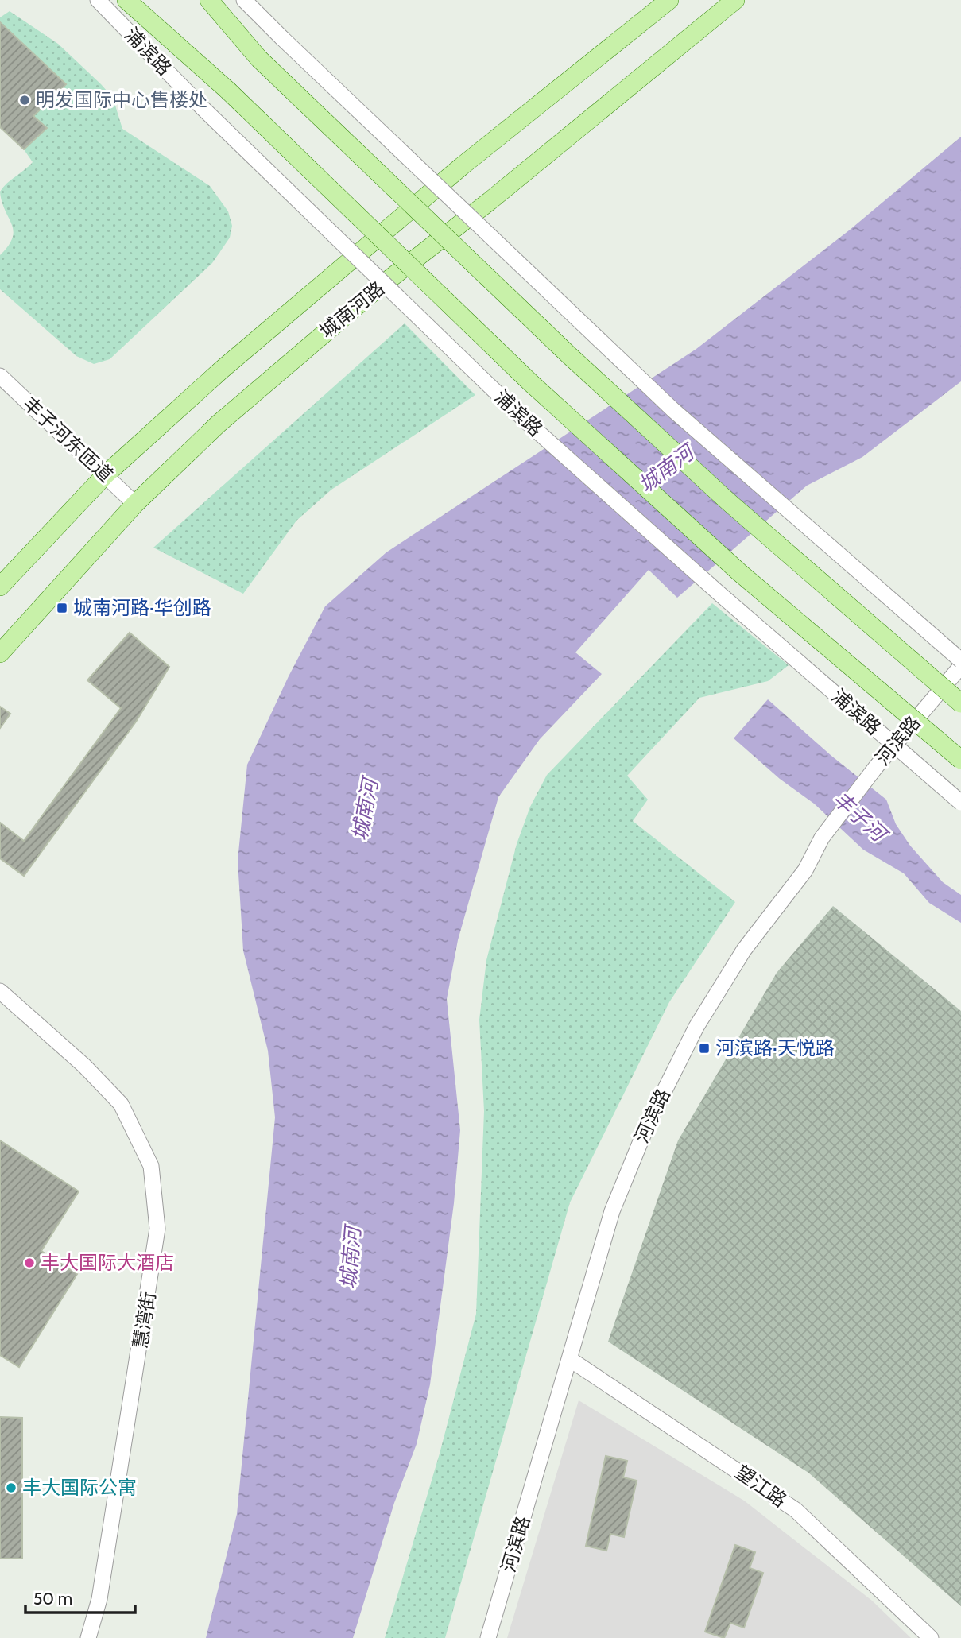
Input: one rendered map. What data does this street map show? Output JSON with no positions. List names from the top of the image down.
{
  "streets": {
    "main road": ["浦滨路", "城南河路"],
    "street": [
      "丰子河东匝道",
      "河滨路",
      "慧湾街",
      "望江路"
    ]
  },
  "crossings": [
    ["城南河路", "丰子河东匝道"],
    ["河滨路", "望江路"]
  ],
  "water": ["城南河", "丰子河"],
  "places": {
    "other": ["明发国际中心售楼处", "丰大国际大酒店", "丰大国际公寓"],
    "transit": ["城南河路·华创路", "河滨路·天悦路"]
  },
  "scale_bar": "50 m"
}
